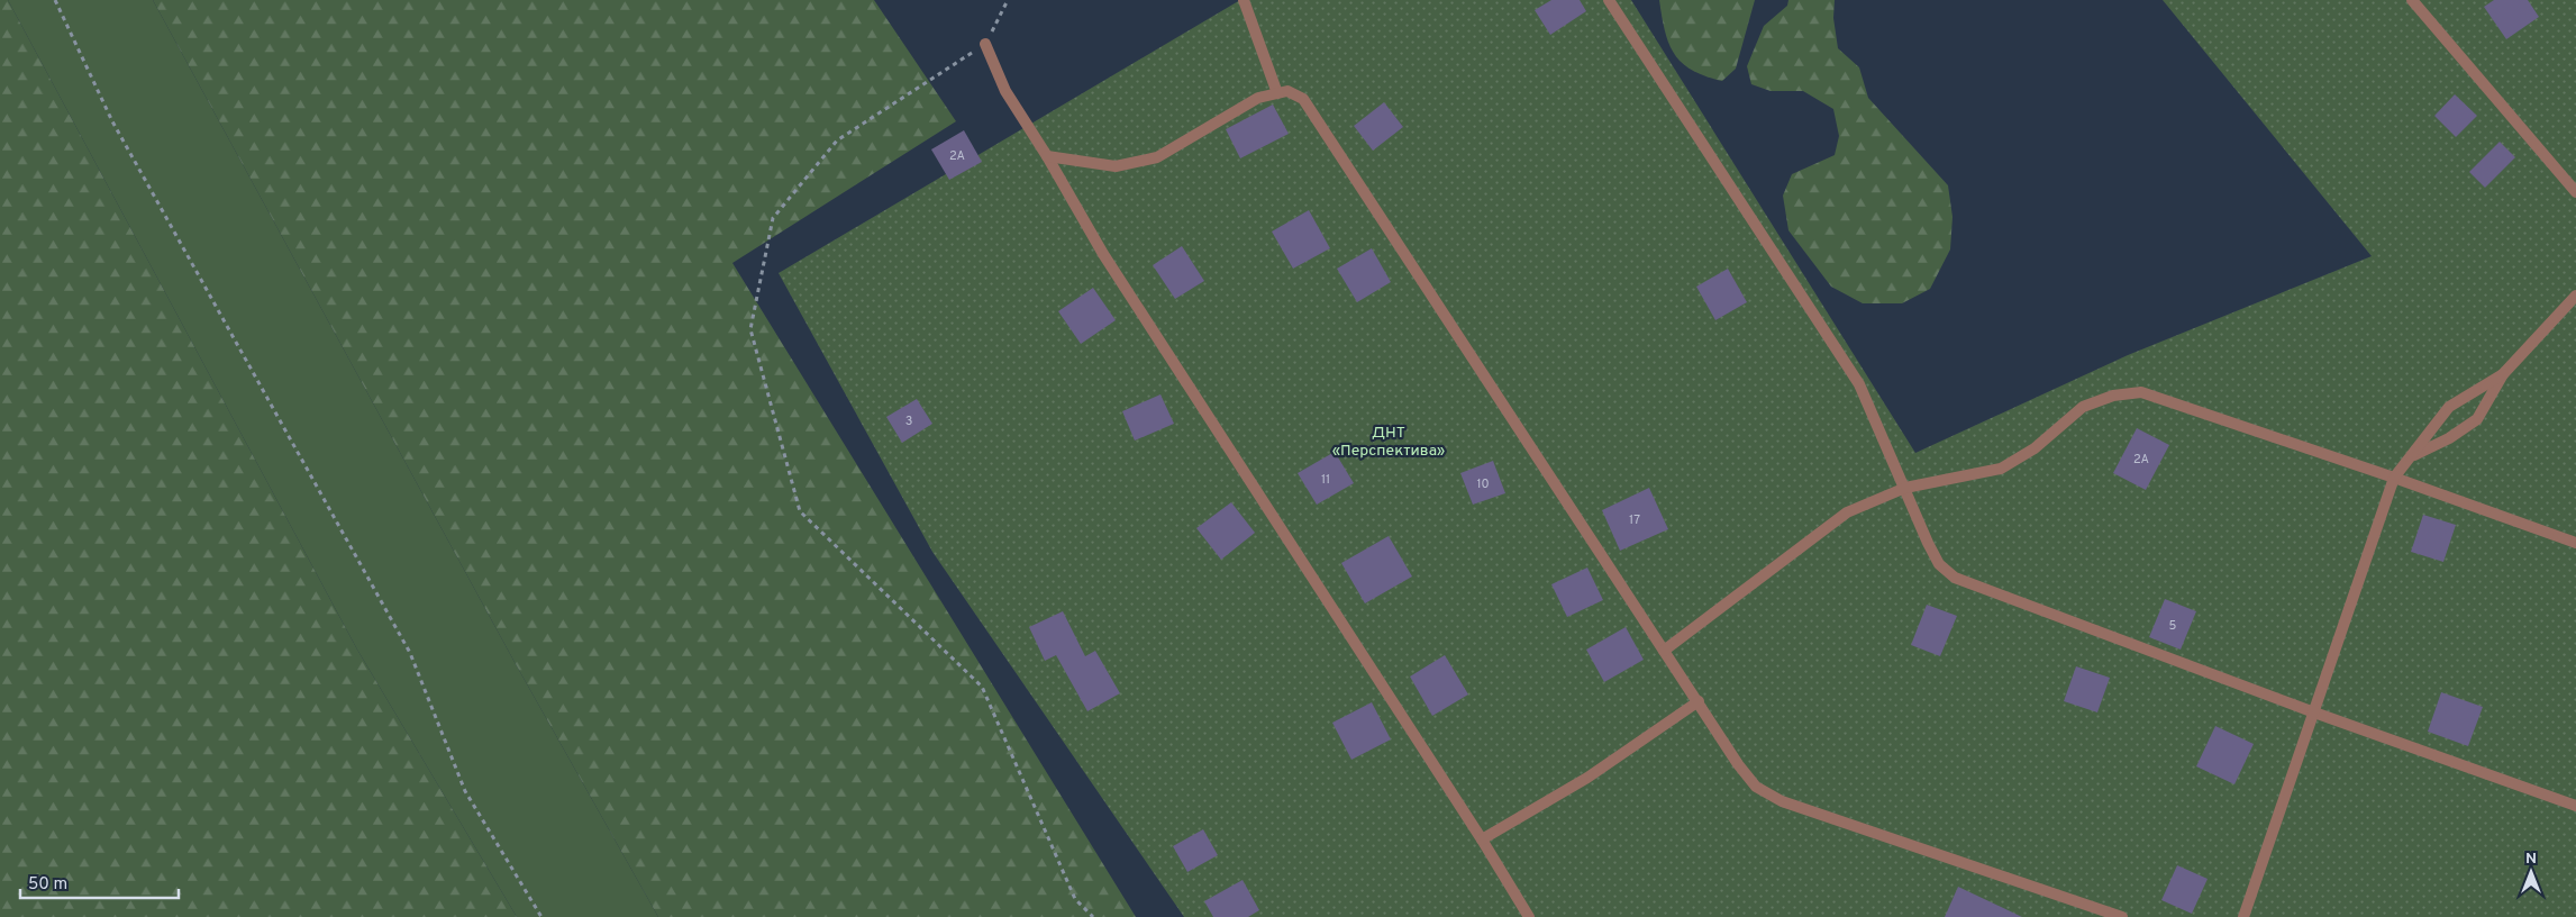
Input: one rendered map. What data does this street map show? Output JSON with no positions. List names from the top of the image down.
{
  "parks": ["ДНТ «Перспектива»"],
  "house_numbers": [
    "2А",
    "3",
    "2А",
    "11",
    "10",
    "17",
    "5"
  ],
  "scale_bar": "50 m",
  "north": "top"
}
